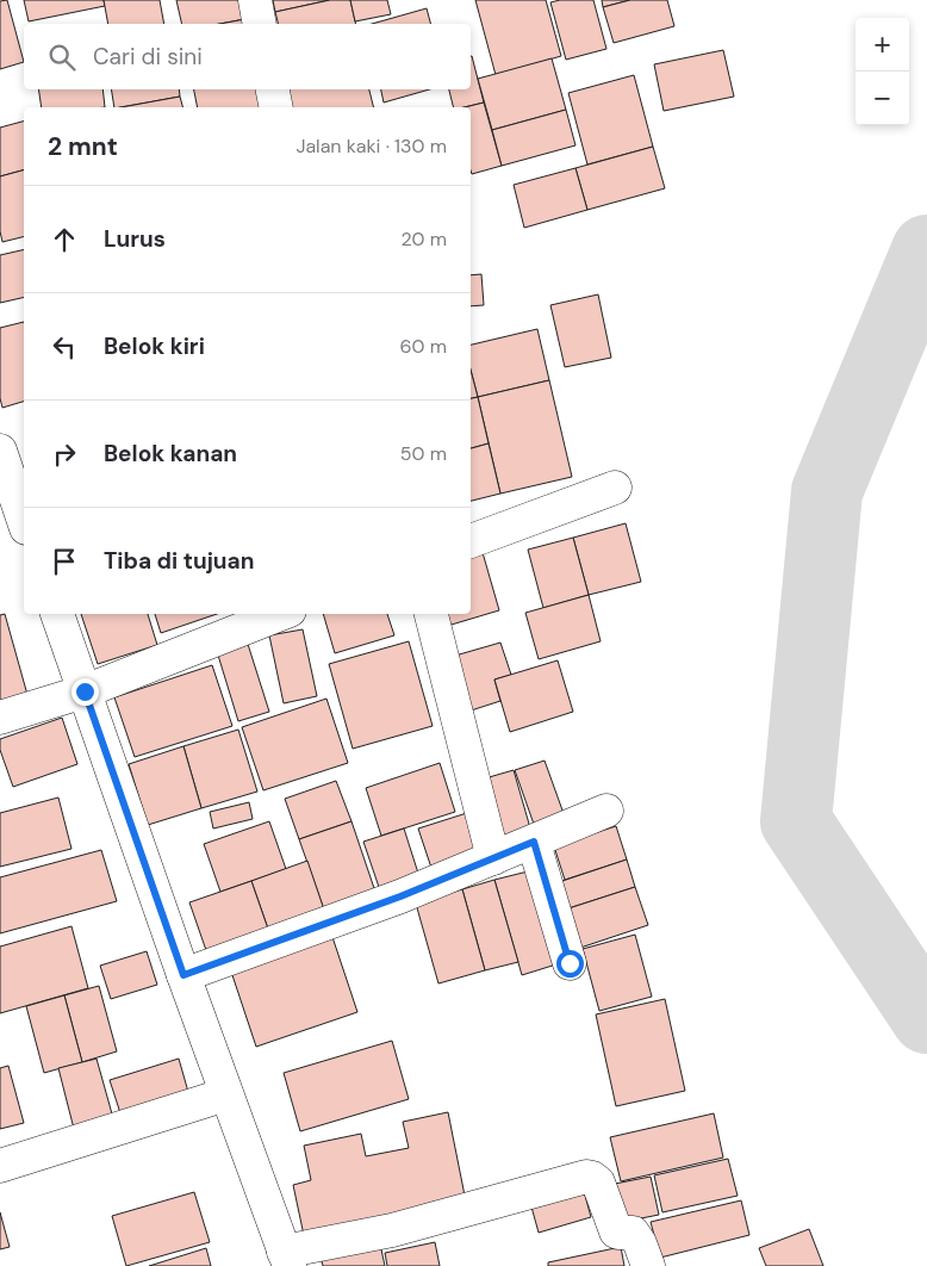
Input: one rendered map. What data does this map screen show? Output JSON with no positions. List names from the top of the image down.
{
  "page": {
    "map_buttons": ["+", "−"],
    "search": "Cari di sini",
    "heading": ["2 mnt", "Jalan kaki · 130 m"],
    "list": [
      ["Lurus", "20 m"],
      ["Belok kiri", "60 m"],
      ["Belok kanan", "50 m"],
      "Tiba di tujuan"
    ]
  }
}
